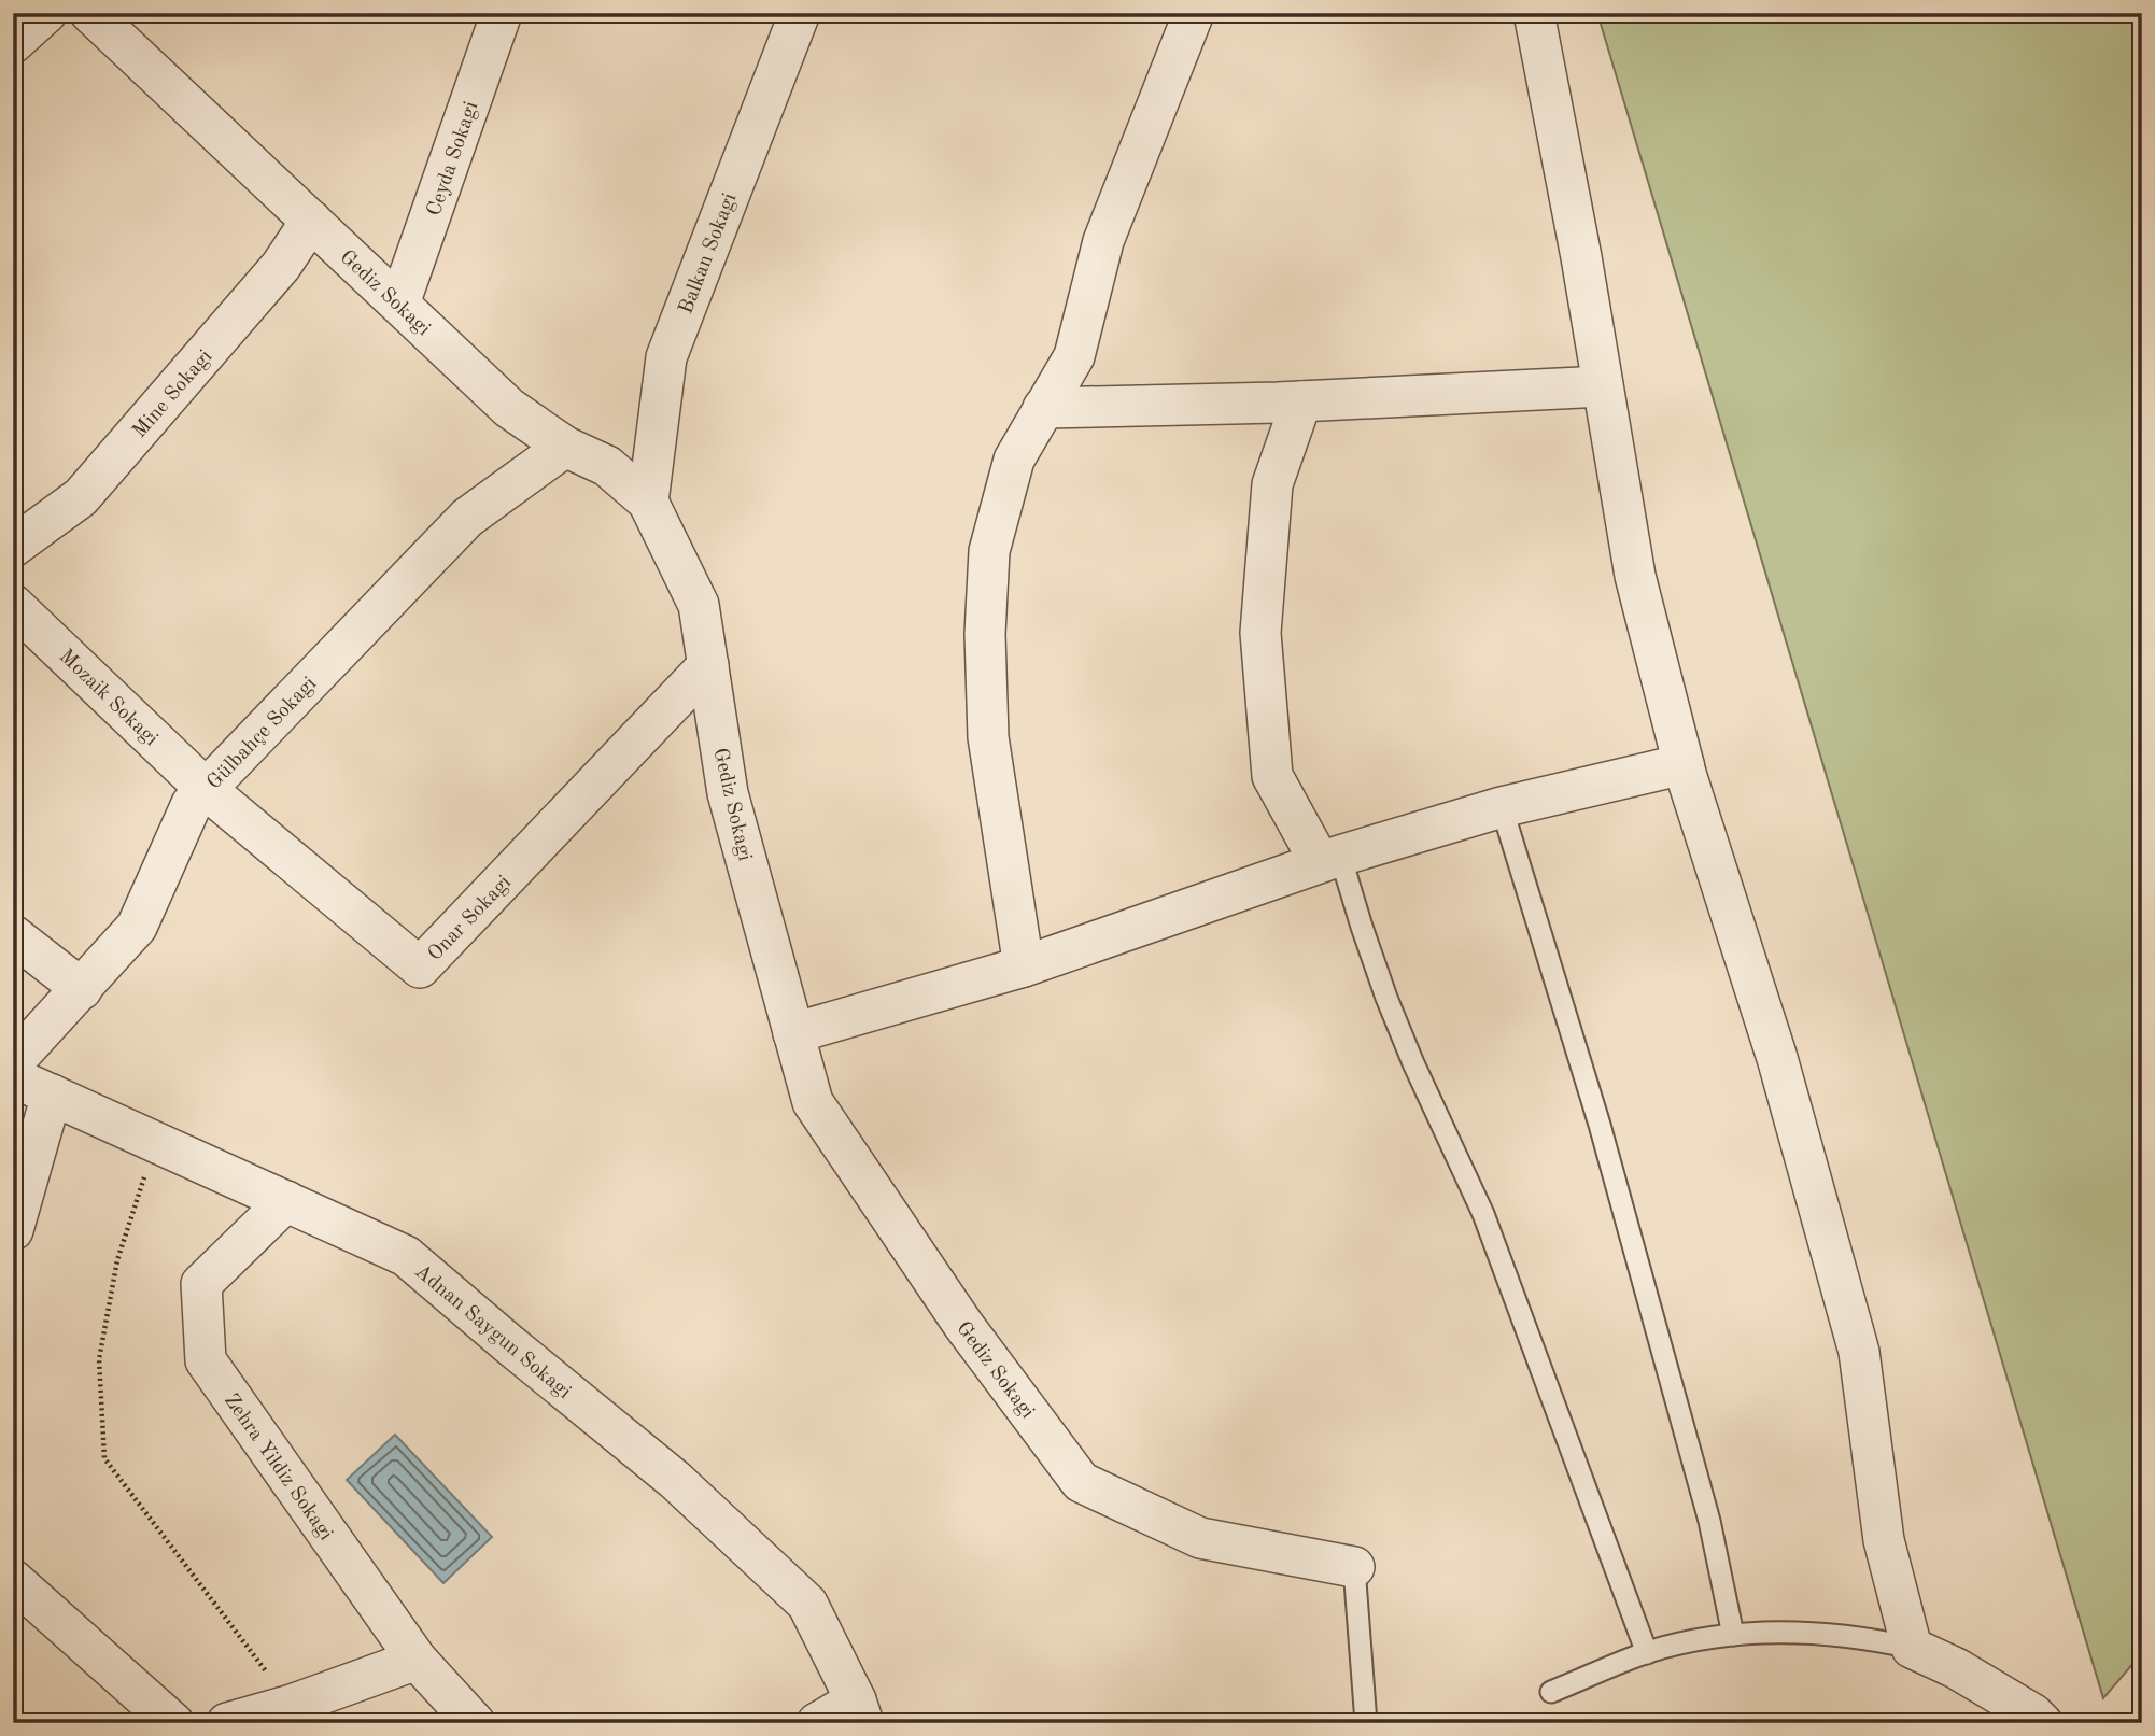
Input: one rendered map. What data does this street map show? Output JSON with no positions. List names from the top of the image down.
{
  "streets": {
    "street": [
      "Ceyda Sokagi",
      "Balkan Sokagi",
      "Gediz Sokagi",
      "Mine Sokagi",
      "Mozaik Sokagi",
      "Gülbahçe Sokagi",
      "Onar Sokagi",
      "Adnan Saygun Sokagi",
      "Zehra Yildiz Sokagi"
    ]
  },
  "crossings": [
    ["Ceyda Sokagi", "Gediz Sokagi"],
    ["Balkan Sokagi", "Gediz Sokagi"],
    ["Gediz Sokagi", "Mine Sokagi"],
    ["Gediz Sokagi", "Gülbahçe Sokagi"],
    ["Gediz Sokagi", "Onar Sokagi"],
    ["Mozaik Sokagi", "Gülbahçe Sokagi"],
    ["Mozaik Sokagi", "Onar Sokagi"],
    ["Gülbahçe Sokagi", "Onar Sokagi"],
    ["Adnan Saygun Sokagi", "Zehra Yildiz Sokagi"]
  ]
}
